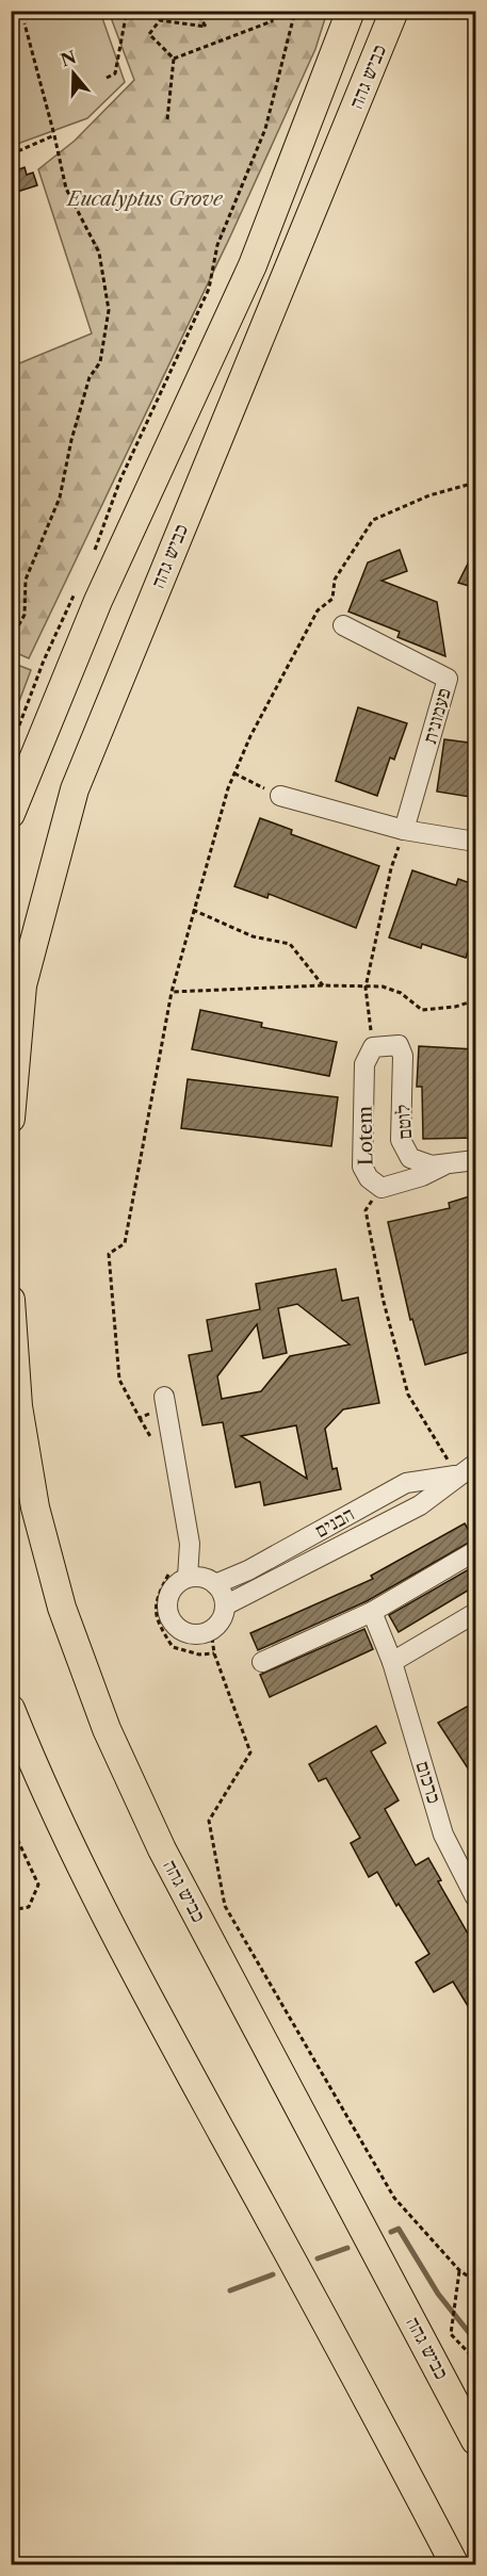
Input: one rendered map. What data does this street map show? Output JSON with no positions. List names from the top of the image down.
{
  "streets": {
    "highway": ["כביש גהה"],
    "street": [
      "פעמונית",
      "לוטם",
      "Lotem",
      "הבנים",
      "כרכום"
    ]
  },
  "crossings": [
    ["לוטם", "Lotem"]
  ],
  "parks": ["Eucalyptus Grove"],
  "north": "top"
}
